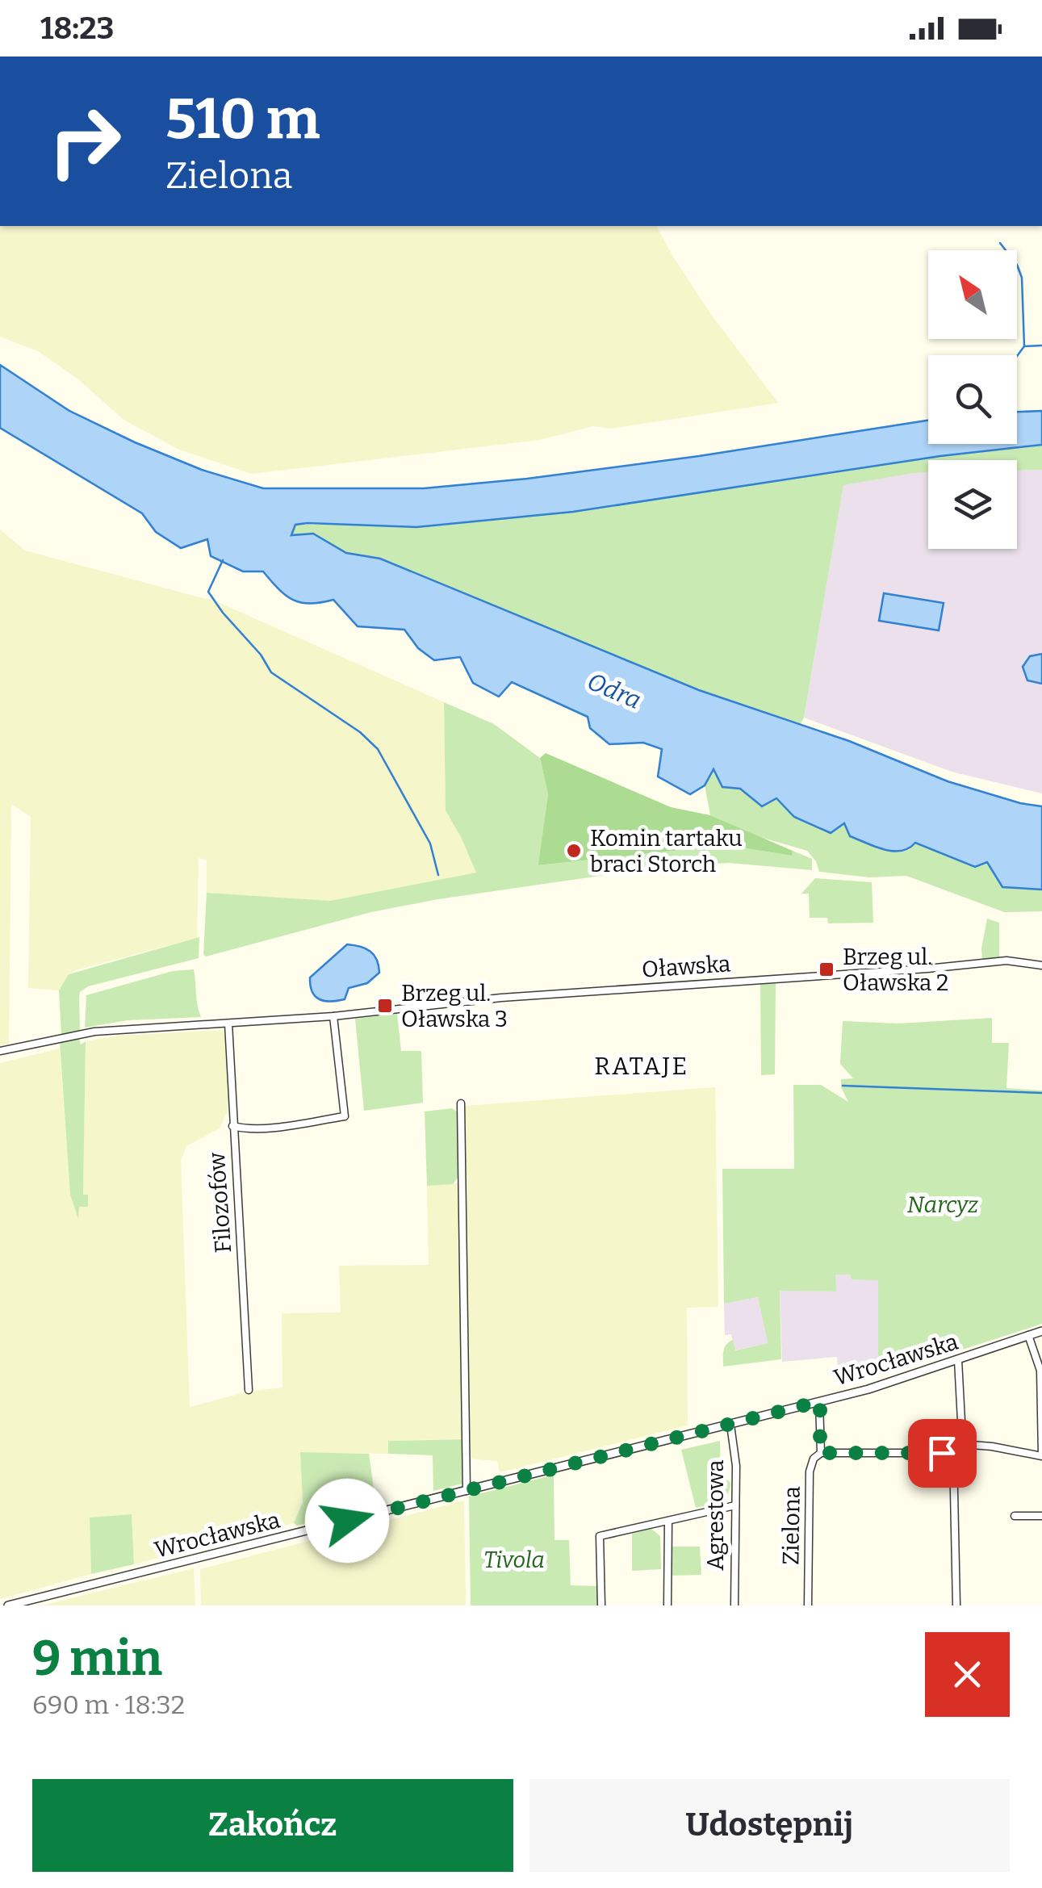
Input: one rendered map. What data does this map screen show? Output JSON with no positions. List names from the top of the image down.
{
  "streets": {
    "street": [
      "Oławska",
      "Filozofów",
      "Wrocławska",
      "Agrestowa",
      "Zielona"
    ]
  },
  "crossings": [
    ["Oławska", "Filozofów"],
    ["Wrocławska", "Agrestowa"],
    ["Wrocławska", "Zielona"]
  ],
  "districts": ["RATAJE"],
  "water": ["Odra"],
  "parks": ["Narcyz", "Tivola"],
  "places": {
    "other": ["Komin tartaku braci Storch"],
    "transit": ["Brzeg ul. Oławska 2", "Brzeg ul. Oławska 3"]
  },
  "north": "top left",
  "page": {
    "status": "18:23",
    "turn": ["510 m", "Zielona"],
    "heading": ["9 min", "690 m · 18:32"],
    "buttons": ["Zakończ", "Udostępnij"]
  }
}
